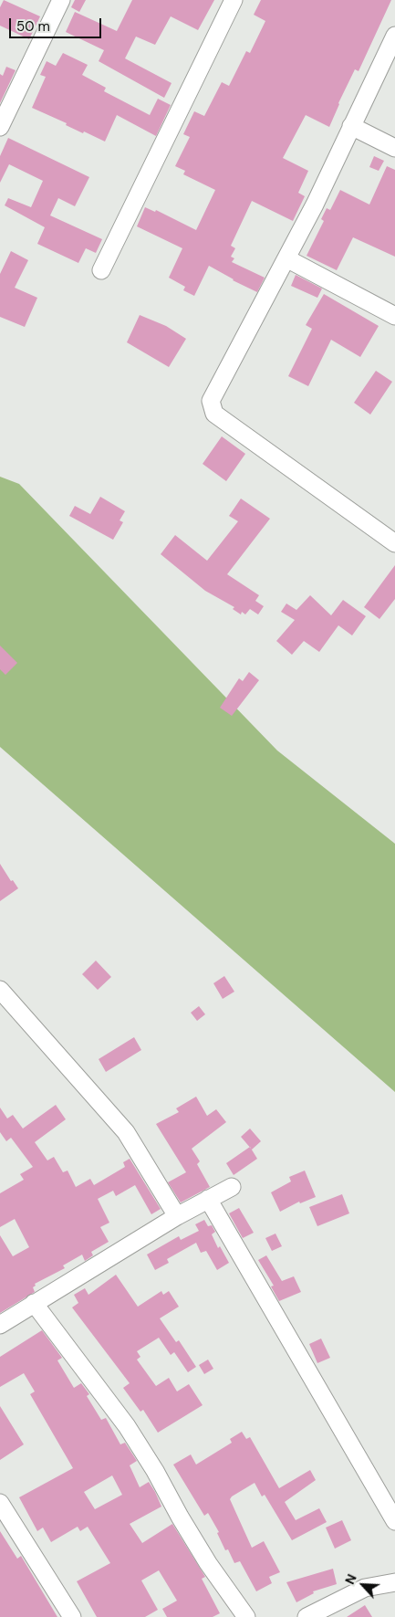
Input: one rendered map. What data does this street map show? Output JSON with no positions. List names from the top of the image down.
{
  "scale_bar": "50 m",
  "north": "top left"
}
